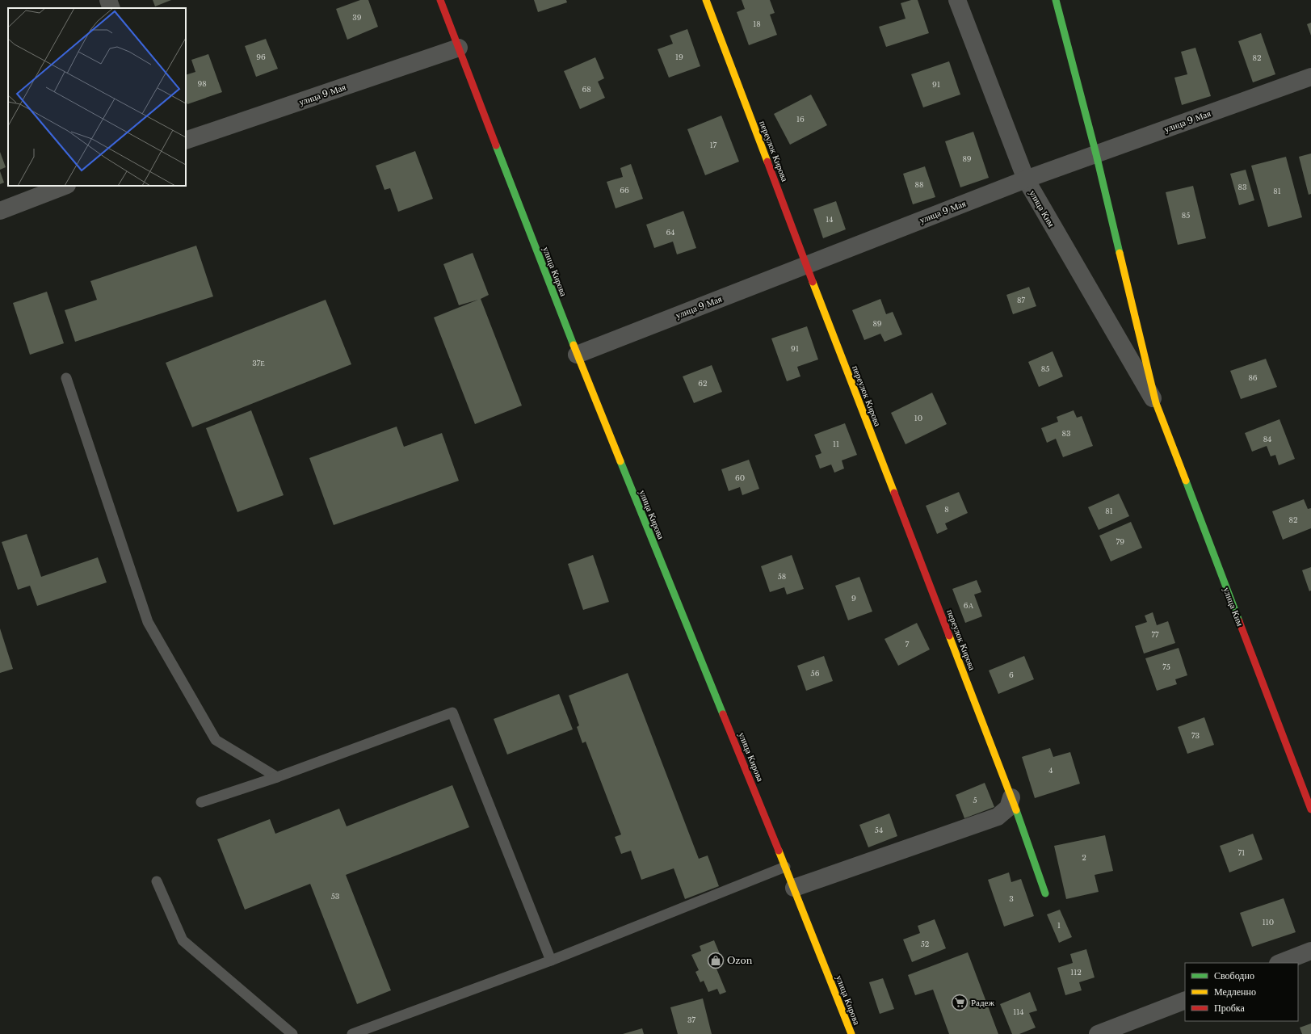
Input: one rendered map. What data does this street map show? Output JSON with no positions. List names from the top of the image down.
{
  "streets": {
    "street": [
      "улица 9 Мая",
      "переулок Кирова",
      "улица Ким",
      "улица Кирова"
    ]
  },
  "crossings": [
    ["улица 9 Мая", "переулок Кирова"],
    ["улица 9 Мая", "улица Ким"],
    ["улица 9 Мая", "улица Кирова"]
  ],
  "places": {
    "shop": ["Ozon"],
    "supermarket": ["Радеж"]
  },
  "house_numbers": [
    "39",
    "18",
    "96",
    "19",
    "82",
    "98",
    "91",
    "68",
    "16",
    "17",
    "89",
    "88",
    "83",
    "66",
    "81",
    "85",
    "14",
    "64",
    "87",
    "89",
    "91",
    "37Е",
    "85",
    "86",
    "62",
    "10",
    "83",
    "84",
    "11",
    "60",
    "8",
    "81",
    "82",
    "79",
    "58",
    "9",
    "6А",
    "77",
    "7",
    "75",
    "56",
    "6",
    "73",
    "4",
    "5",
    "54",
    "71",
    "2",
    "53",
    "3",
    "110",
    "1",
    "52",
    "112",
    "114",
    "37"
  ],
  "legend": ["Свободно", "Медленно", "Пробка"]
}
